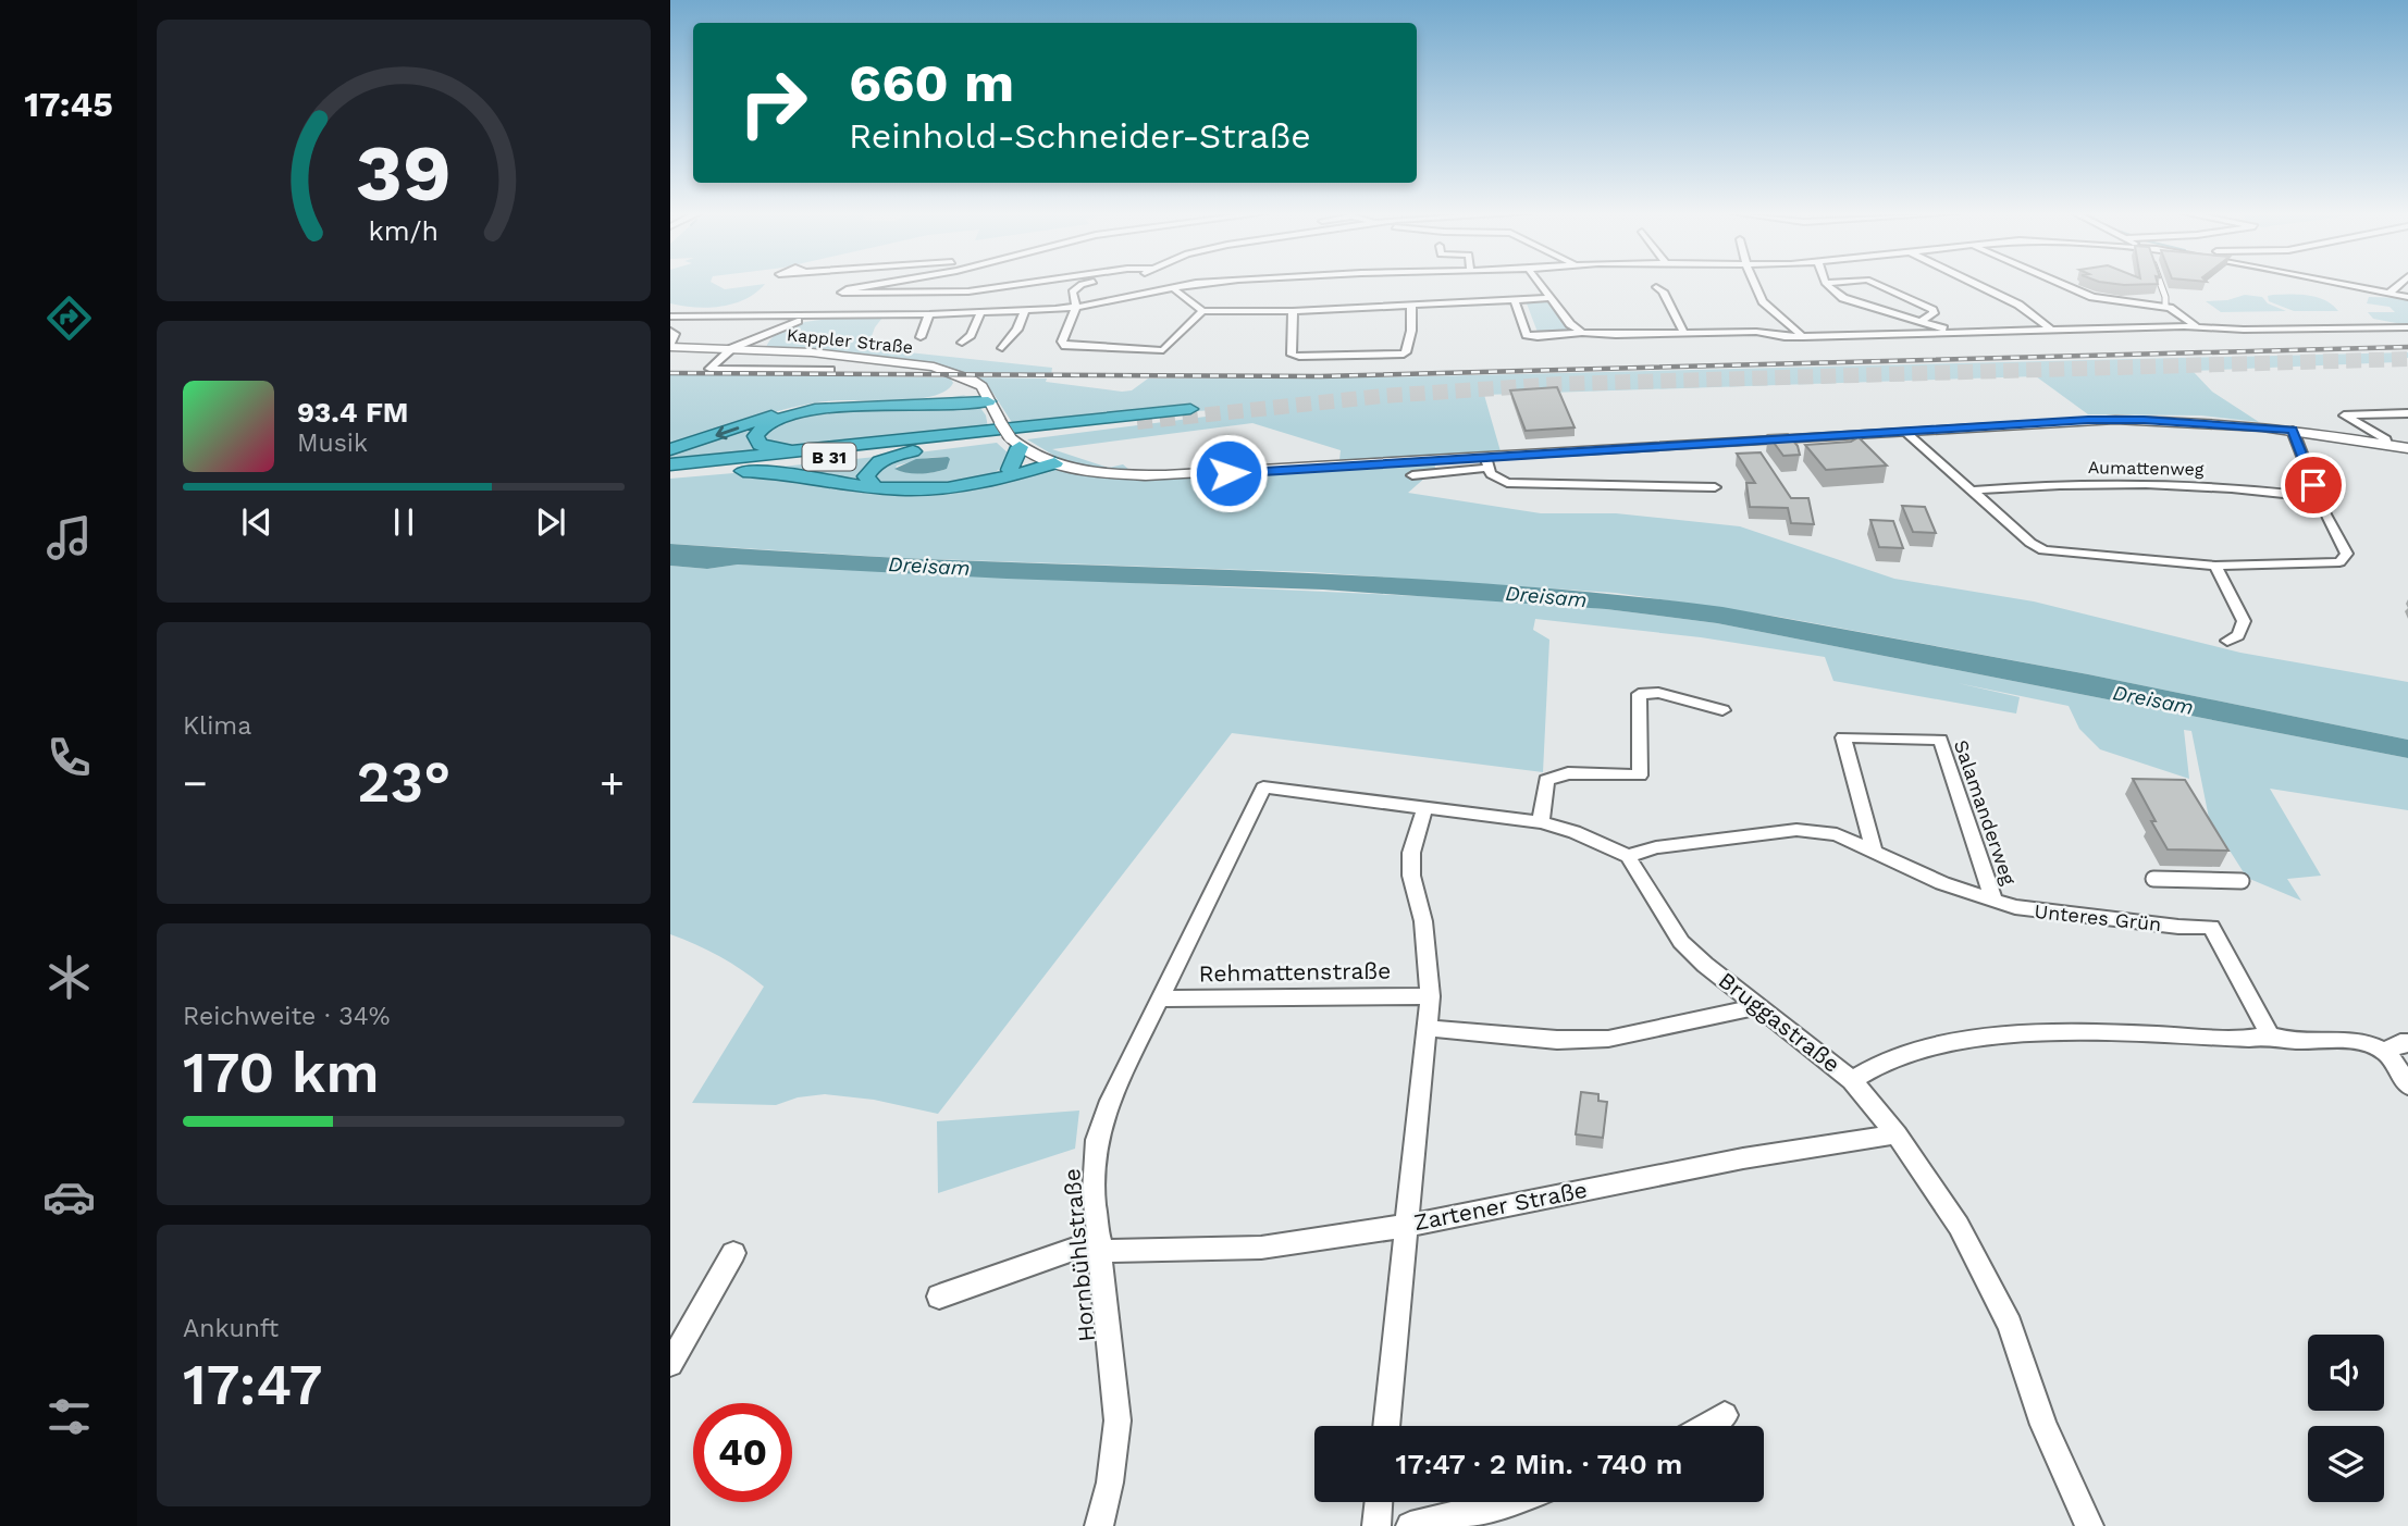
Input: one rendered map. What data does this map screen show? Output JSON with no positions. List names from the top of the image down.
{
  "streets": {
    "highway": ["B 31"],
    "street": [
      "Kappler Straße",
      "Aumattenweg",
      "Salamanderweg",
      "Unteres Grün",
      "Rehmattenstraße",
      "Bruggastraße",
      "Zartener Straße",
      "Hornbühlstraße"
    ]
  },
  "crossings": [
    ["Kappler Straße", "B 31"],
    ["Salamanderweg", "Unteres Grün"],
    ["Unteres Grün", "Bruggastraße"],
    ["Rehmattenstraße", "Hornbühlstraße"],
    ["Bruggastraße", "Zartener Straße"],
    ["Zartener Straße", "Hornbühlstraße"]
  ],
  "water": ["Dreisam"],
  "page": {
    "tabs": "17:45",
    "turn": ["660 m", "Reinhold-Schneider-Straße"],
    "song": ["93.4 FM", "Musik"],
    "tile": [
      "Klima",
      ["Reichweite · 34%", "170 km"],
      ["Ankunft", "17:47"]
    ],
    "heat": ["−", "23°", "+"],
    "limit": "40",
    "trip": "17:47 · 2 Min. · 740 m",
    "gauge": ["39", "km/h"]
  }
}
